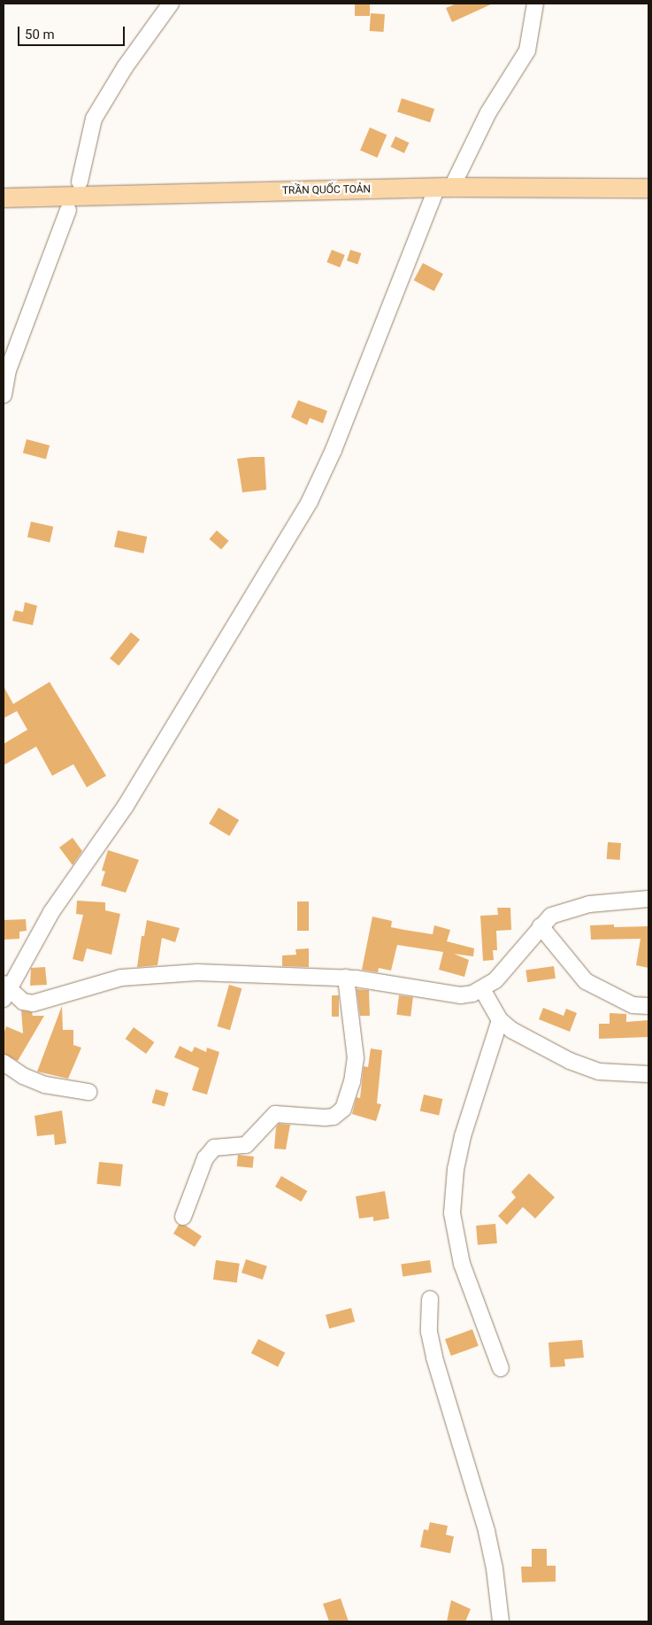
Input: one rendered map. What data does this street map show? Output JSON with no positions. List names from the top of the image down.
{
  "streets": {
    "main road": ["TRẦN QUỐC TOẢN"]
  },
  "scale_bar": "50 m"
}
